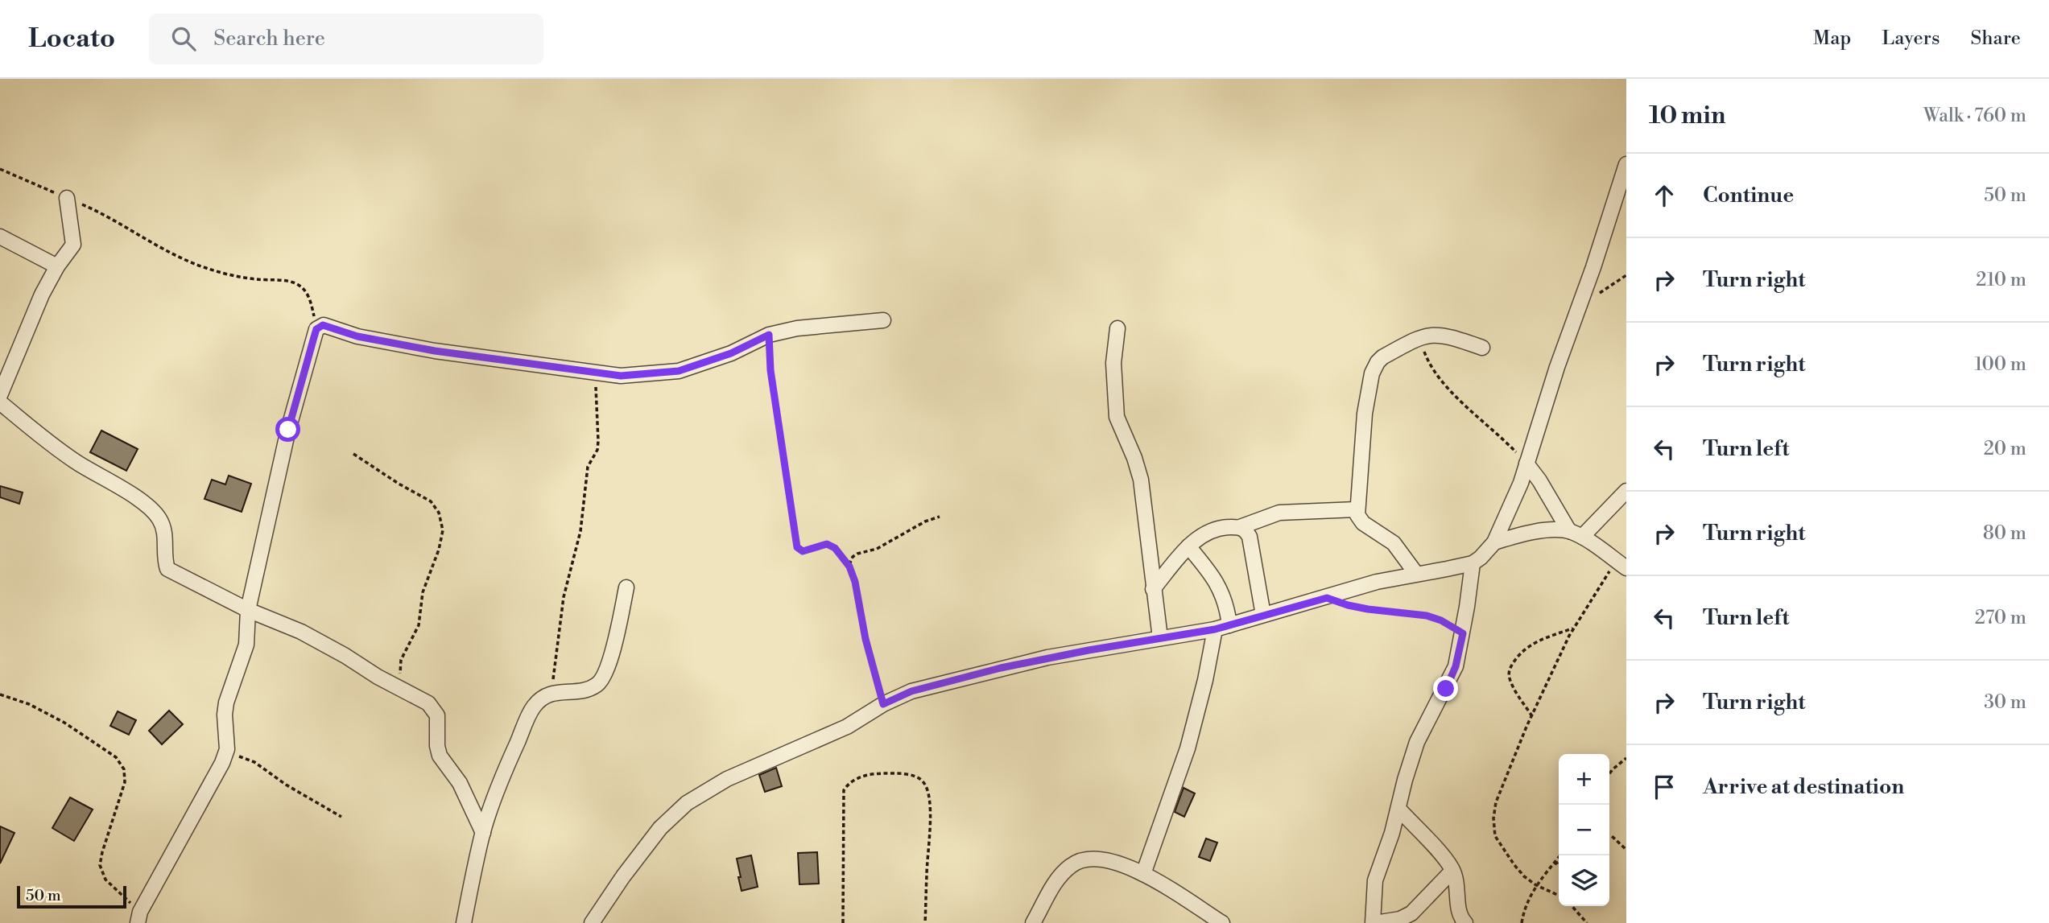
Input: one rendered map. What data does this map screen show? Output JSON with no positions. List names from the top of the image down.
{
  "scale_bar": "50 m",
  "page": {
    "header": "Locato",
    "search": "Search here",
    "nav": ["Map", "Layers", "Share"],
    "heading": ["10 min", "Walk · 760 m"],
    "list": [
      ["Continue", "50 m"],
      ["Turn right", "210 m"],
      ["Turn right", "100 m"],
      ["Turn left", "20 m"],
      ["Turn right", "80 m"],
      ["Turn left", "270 m"],
      ["Turn right", "30 m"],
      "Arrive at destination"
    ],
    "map_buttons": ["+", "−"],
    "scale": "50 m"
  }
}
